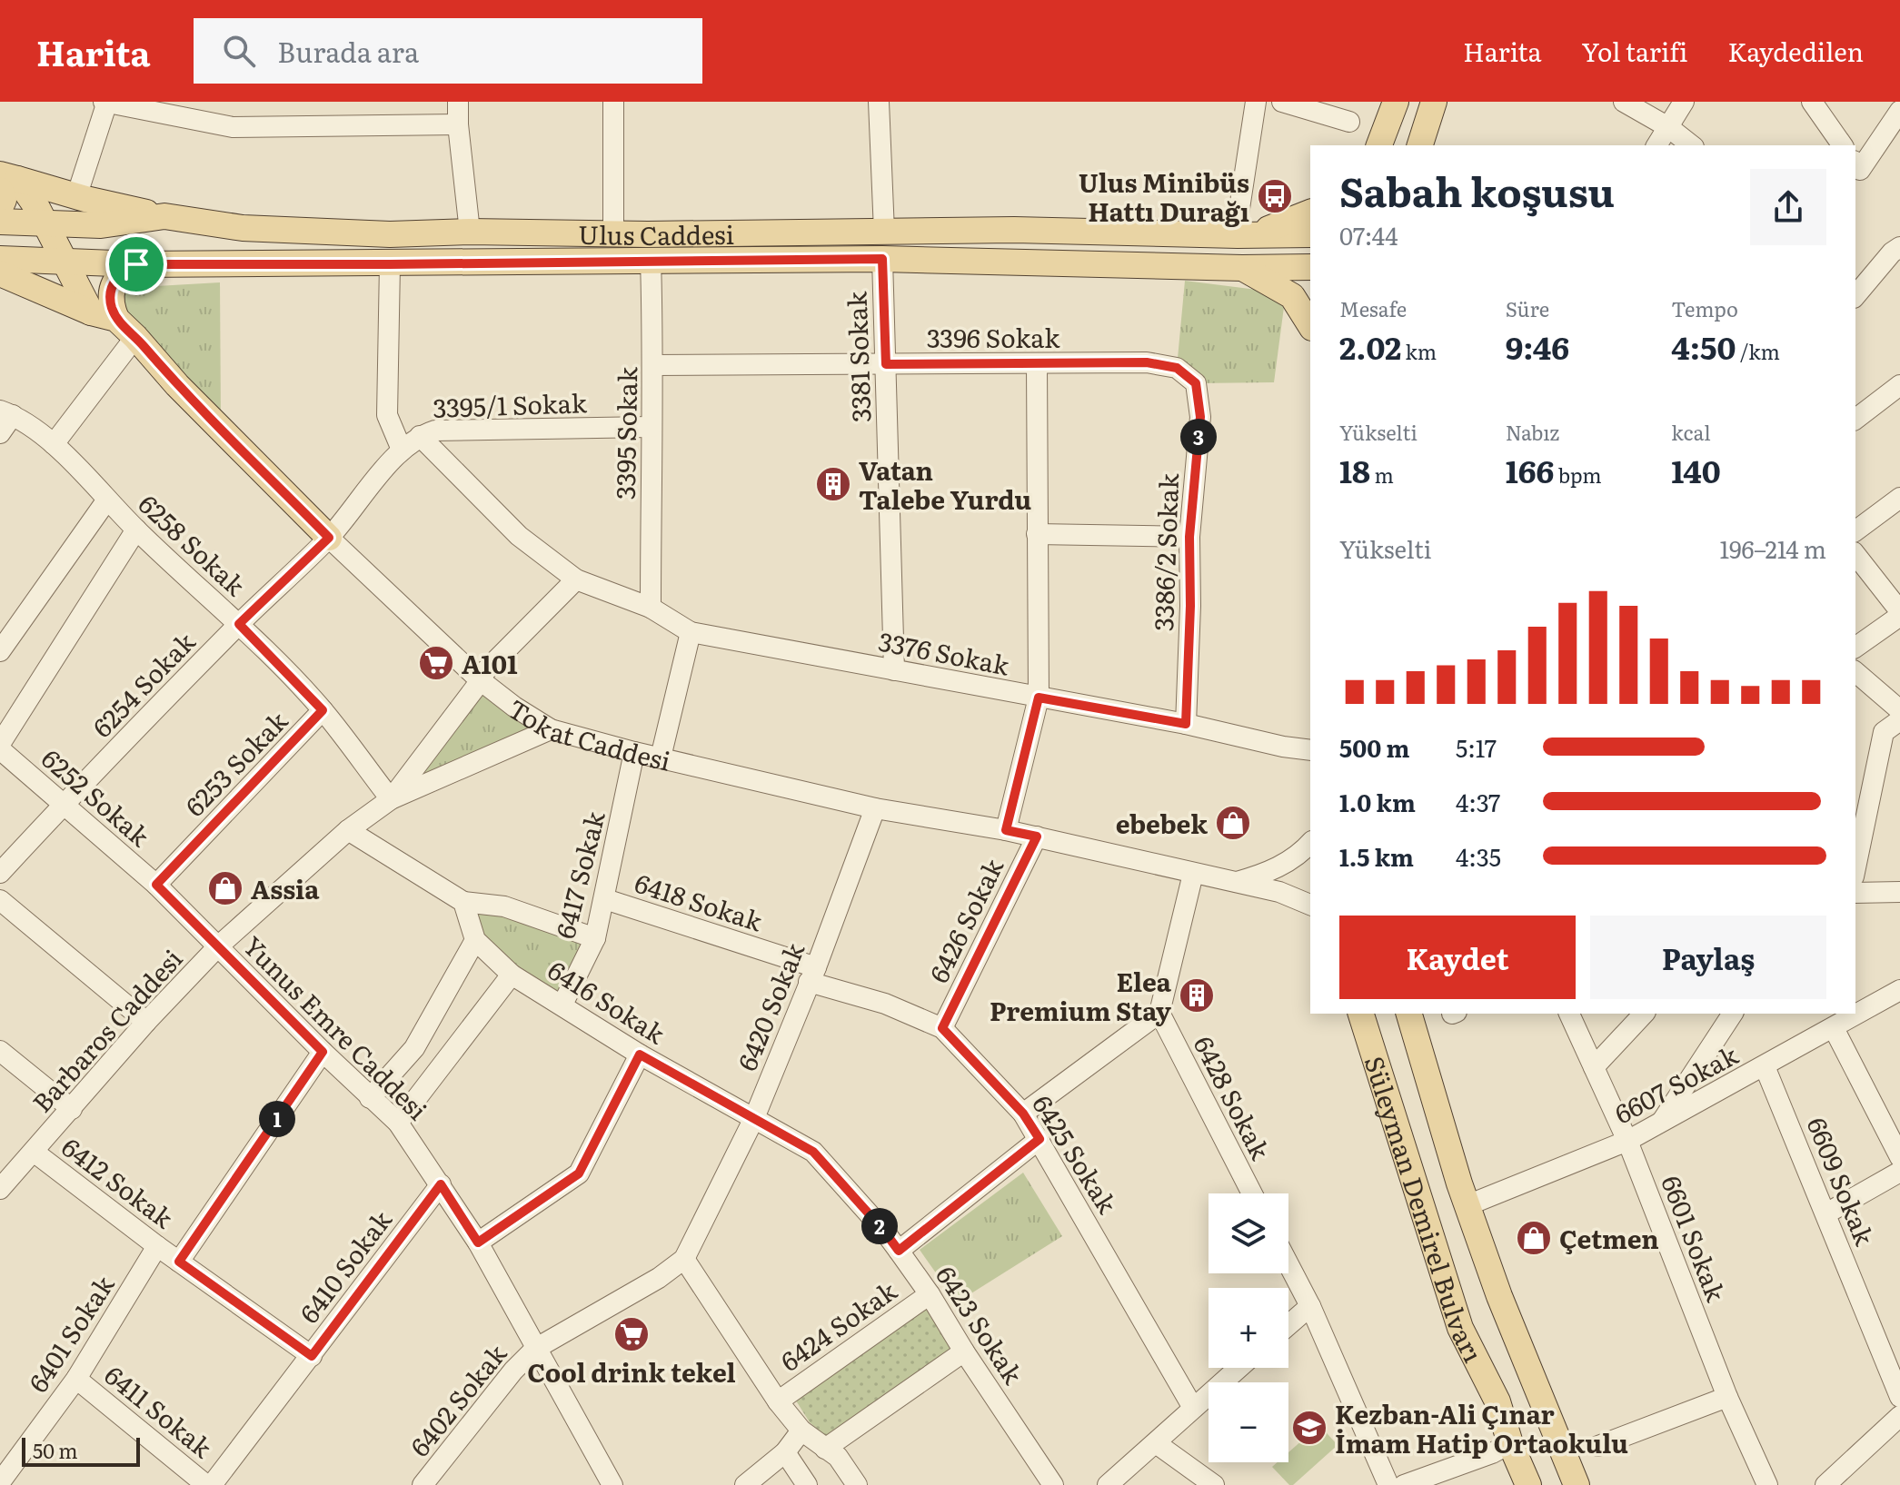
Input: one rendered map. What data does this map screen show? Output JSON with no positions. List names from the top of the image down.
{
  "streets": {
    "main road": ["Ulus Caddesi", "Tokat Caddesi", "Süleyman Demirel Bulvarı"],
    "street": [
      "3396 Sokak",
      "3381 Sokak",
      "3395/1 Sokak",
      "3395 Sokak",
      "6258 Sokak",
      "3386/2 Sokak",
      "3376 Sokak",
      "6254 Sokak",
      "6253 Sokak",
      "6252 Sokak",
      "6417 Sokak",
      "6418 Sokak",
      "6426 Sokak",
      "6416 Sokak",
      "6420 Sokak",
      "Yunus Emre Caddesi",
      "Barbaros Caddesi",
      "6607 Sokak",
      "6428 Sokak",
      "6425 Sokak",
      "6609 Sokak",
      "6412 Sokak",
      "6601 Sokak",
      "6410 Sokak",
      "6423 Sokak",
      "6424 Sokak",
      "6401 Sokak",
      "6402 Sokak",
      "6411 Sokak"
    ]
  },
  "crossings": [
    ["Ulus Caddesi", "3381 Sokak"],
    ["Ulus Caddesi", "3395 Sokak"],
    ["3396 Sokak", "3381 Sokak"],
    ["3396 Sokak", "3395 Sokak"],
    ["3396 Sokak", "3386/2 Sokak"],
    ["3381 Sokak", "3376 Sokak"],
    ["3395/1 Sokak", "3395 Sokak"],
    ["3395/1 Sokak", "3376 Sokak"],
    ["3395/1 Sokak", "6254 Sokak"],
    ["3395/1 Sokak", "Tokat Caddesi"],
    ["3395 Sokak", "3376 Sokak"],
    ["6258 Sokak", "6254 Sokak"],
    ["6258 Sokak", "6253 Sokak"],
    ["6258 Sokak", "Barbaros Caddesi"],
    ["3386/2 Sokak", "3376 Sokak"],
    ["6254 Sokak", "Tokat Caddesi"],
    ["6254 Sokak", "6252 Sokak"],
    ["Tokat Caddesi", "6417 Sokak"],
    ["Tokat Caddesi", "6426 Sokak"],
    ["Tokat Caddesi", "6420 Sokak"],
    ["Tokat Caddesi", "Barbaros Caddesi"],
    ["6253 Sokak", "6252 Sokak"],
    ["6252 Sokak", "Yunus Emre Caddesi"],
    ["6252 Sokak", "Barbaros Caddesi"],
    ["6417 Sokak", "6418 Sokak"],
    ["6417 Sokak", "6416 Sokak"],
    ["6418 Sokak", "6420 Sokak"],
    ["6418 Sokak", "6425 Sokak"],
    ["6426 Sokak", "6425 Sokak"],
    ["6416 Sokak", "6420 Sokak"],
    ["6416 Sokak", "Barbaros Caddesi"],
    ["6416 Sokak", "6423 Sokak"],
    ["6420 Sokak", "Yunus Emre Caddesi"],
    ["6420 Sokak", "6425 Sokak"],
    ["6420 Sokak", "6423 Sokak"],
    ["6420 Sokak", "6402 Sokak"],
    ["Yunus Emre Caddesi", "Barbaros Caddesi"],
    ["Yunus Emre Caddesi", "6410 Sokak"],
    ["Yunus Emre Caddesi", "6402 Sokak"],
    ["Barbaros Caddesi", "6412 Sokak"],
    ["6607 Sokak", "6609 Sokak"],
    ["6607 Sokak", "Süleyman Demirel Bulvarı"],
    ["6607 Sokak", "6601 Sokak"],
    ["6425 Sokak", "6424 Sokak"],
    ["6412 Sokak", "6410 Sokak"],
    ["6412 Sokak", "6401 Sokak"],
    ["6423 Sokak", "6424 Sokak"],
    ["6401 Sokak", "6411 Sokak"]
  ],
  "places": {
    "bus stop": ["Ulus Minibüs Hattı Durağı"],
    "building": ["Vatan Talebe Yurdu", "Elea Premium Stay"],
    "supermarket": ["A101", "Cool drink tekel"],
    "shop": ["ebebek", "Assia", "Çetmen"],
    "school or university": ["Kezban-Ali Çınar İmam Hatip Ortaokulu"]
  },
  "scale_bar": "50 m",
  "page": {
    "header": "Harita",
    "search": "Burada ara",
    "nav": ["Harita", "Yol tarifi", "Kaydedilen"],
    "heading": ["Sabah koşusu", "07:44"],
    "stats": [
      ["Mesafe", "2.02 km"],
      ["Süre", "9:46"],
      ["Tempo", "4:50 /km"],
      ["Yükselti", "18 m"],
      ["Nabız", "166 bpm"],
      ["kcal", "140"]
    ],
    "pins": ["3", "1", "2"],
    "chart": ["Yükselti", "196–214 m"],
    "list": [
      {
        "name": "500 m",
        "note": "5:17"
      },
      {
        "name": "1.0 km",
        "note": "4:37"
      },
      {
        "name": "1.5 km",
        "note": "4:35"
      }
    ],
    "buttons": ["Kaydet", "Paylaş"],
    "map_buttons": ["+", "−"],
    "scale": "50 m"
  }
}
